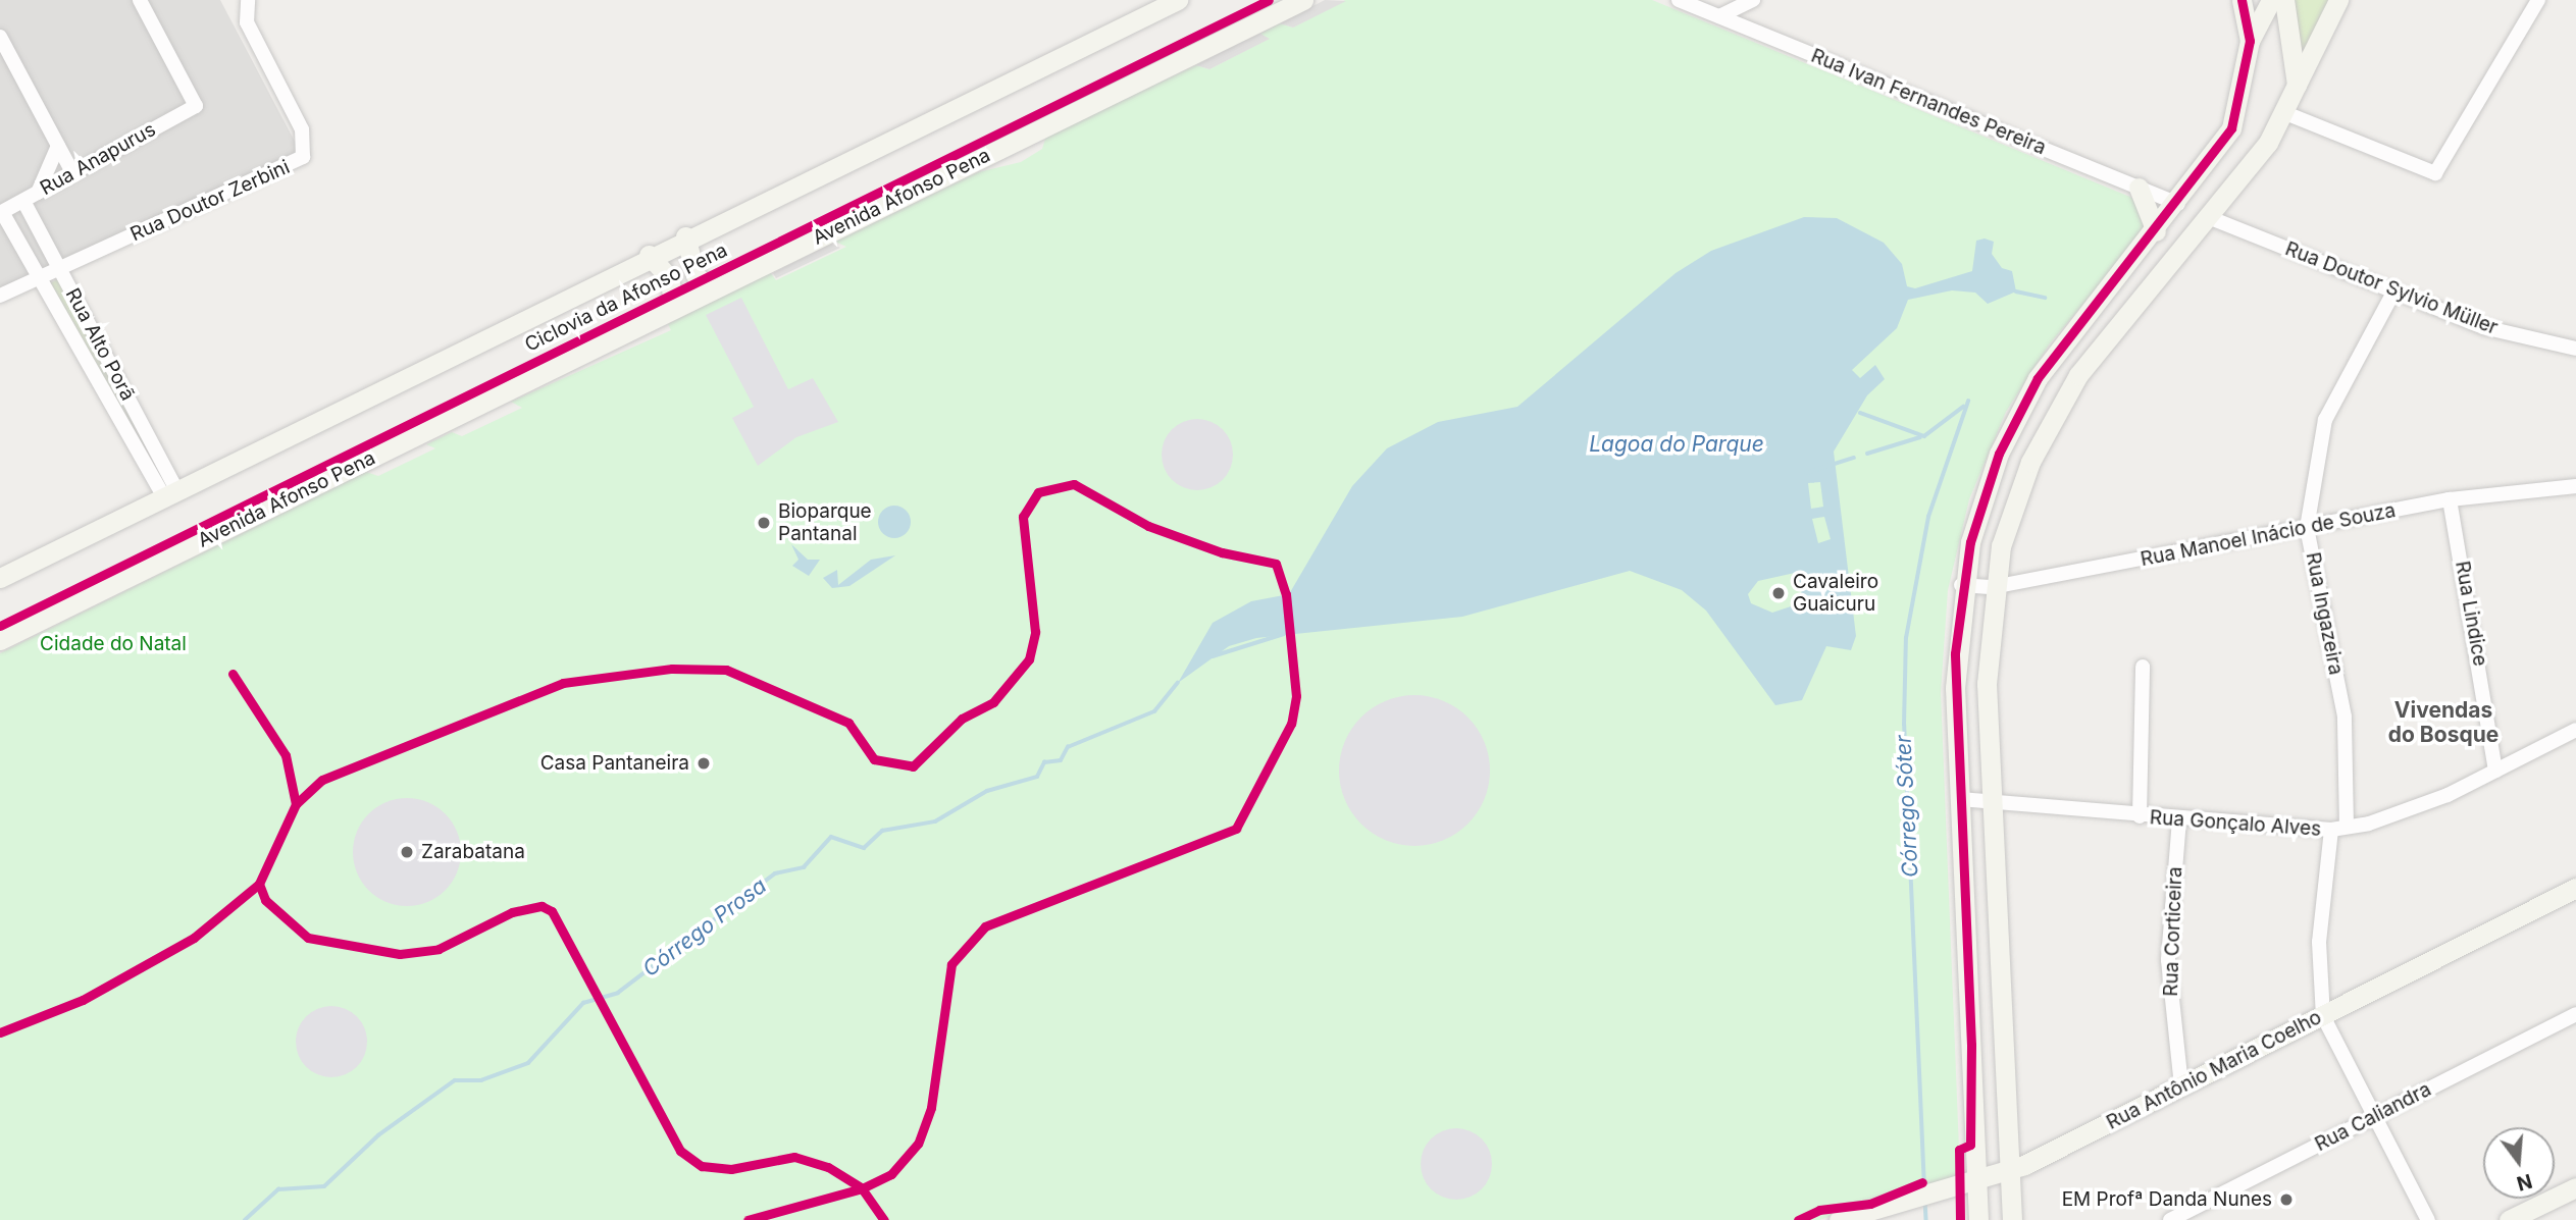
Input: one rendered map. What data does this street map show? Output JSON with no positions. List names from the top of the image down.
{
  "streets": {
    "main road": ["Avenida Afonso Pena", "Rua Antônio Maria Coelho"],
    "street": [
      "Rua Ivan Fernandes Pereira",
      "Rua Anapurus",
      "Rua Doutor Zerbini",
      "Rua Doutor Sylvio Müller",
      "Rua Alto Porã",
      "Rua Manoel Inácio de Souza",
      "Rua Ingazeira",
      "Rua Lindice",
      "Rua Gonçalo Alves",
      "Rua Corticeira",
      "Rua Caliandra"
    ],
    "cycle path": ["Ciclovia da Afonso Pena"]
  },
  "crossings": [
    ["Rua Anapurus", "Rua Alto Porã"],
    ["Rua Doutor Zerbini", "Rua Alto Porã"],
    ["Rua Doutor Sylvio Müller", "Rua Ingazeira"],
    ["Rua Manoel Inácio de Souza", "Rua Ingazeira"],
    ["Rua Manoel Inácio de Souza", "Rua Lindice"],
    ["Rua Ingazeira", "Rua Gonçalo Alves"],
    ["Rua Ingazeira", "Rua Antônio Maria Coelho"],
    ["Rua Ingazeira", "Rua Caliandra"],
    ["Rua Lindice", "Rua Gonçalo Alves"],
    ["Rua Gonçalo Alves", "Rua Corticeira"],
    ["Rua Corticeira", "Rua Antônio Maria Coelho"]
  ],
  "districts": ["Vivendas do Bosque"],
  "water": ["Lagoa do Parque", "Córrego Sóter", "Córrego Prosa"],
  "parks": ["Cidade do Natal"],
  "places": [
    "Bioparque Pantanal",
    "Cavaleiro Guaicuru",
    "Casa Pantaneira",
    "Zarabatana",
    "EM Profª Danda Nunes"
  ],
  "north": "bottom"
}
